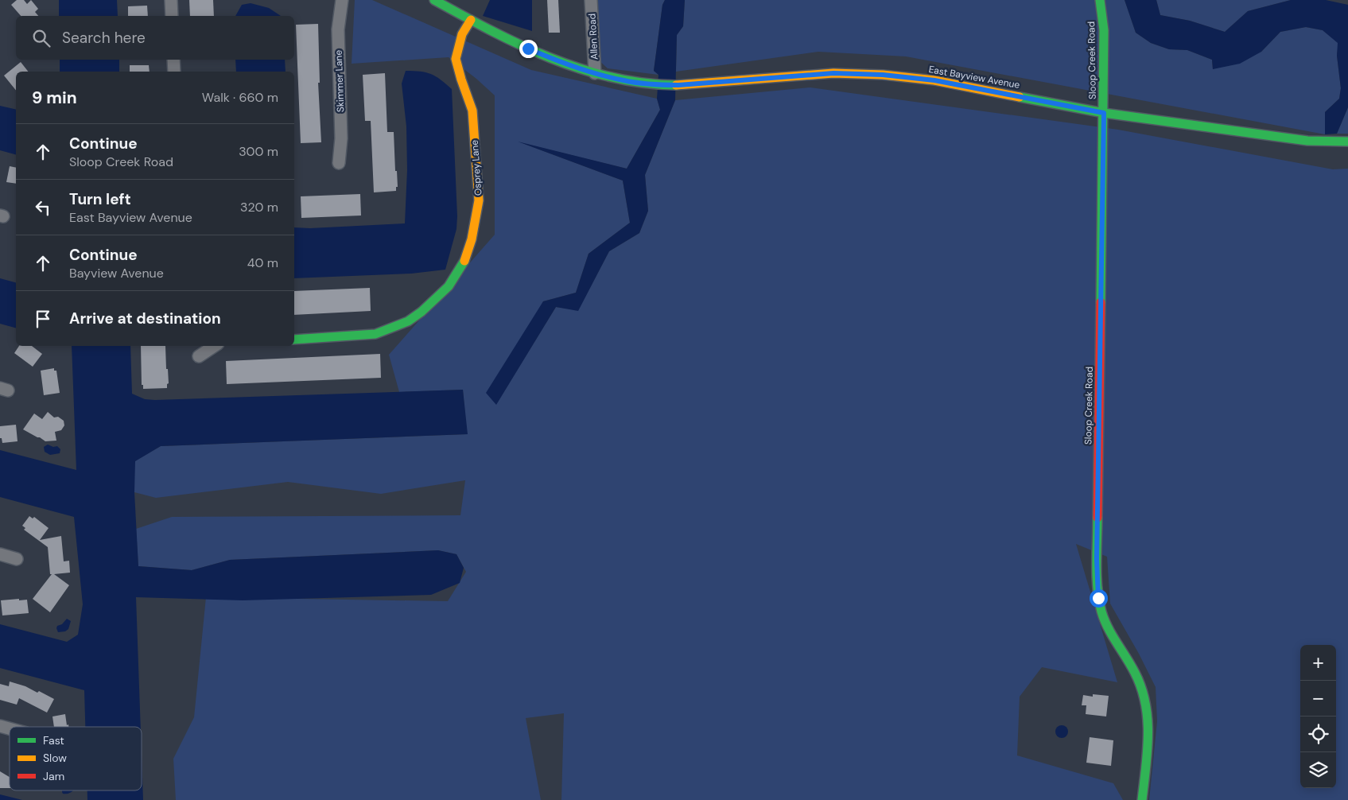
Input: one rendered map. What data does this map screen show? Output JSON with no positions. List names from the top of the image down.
{
  "streets": {
    "street": [
      "Allen Road",
      "Sloop Creek Road",
      "East Bayview Avenue",
      "Skimmer Lane",
      "Osprey Lane"
    ]
  },
  "crossings": [
    ["Allen Road", "East Bayview Avenue"],
    ["Sloop Creek Road", "East Bayview Avenue"],
    ["East Bayview Avenue", "Osprey Lane"]
  ],
  "legend": ["Fast", "Slow", "Jam"],
  "page": {
    "search": "Search here",
    "heading": ["9 min", "Walk · 660 m"],
    "list": [
      ["Continue", "Sloop Creek Road", "300 m"],
      ["Turn left", "East Bayview Avenue", "320 m"],
      ["Continue", "Bayview Avenue", "40 m"],
      "Arrive at destination"
    ],
    "map_buttons": ["+", "−"]
  }
}
